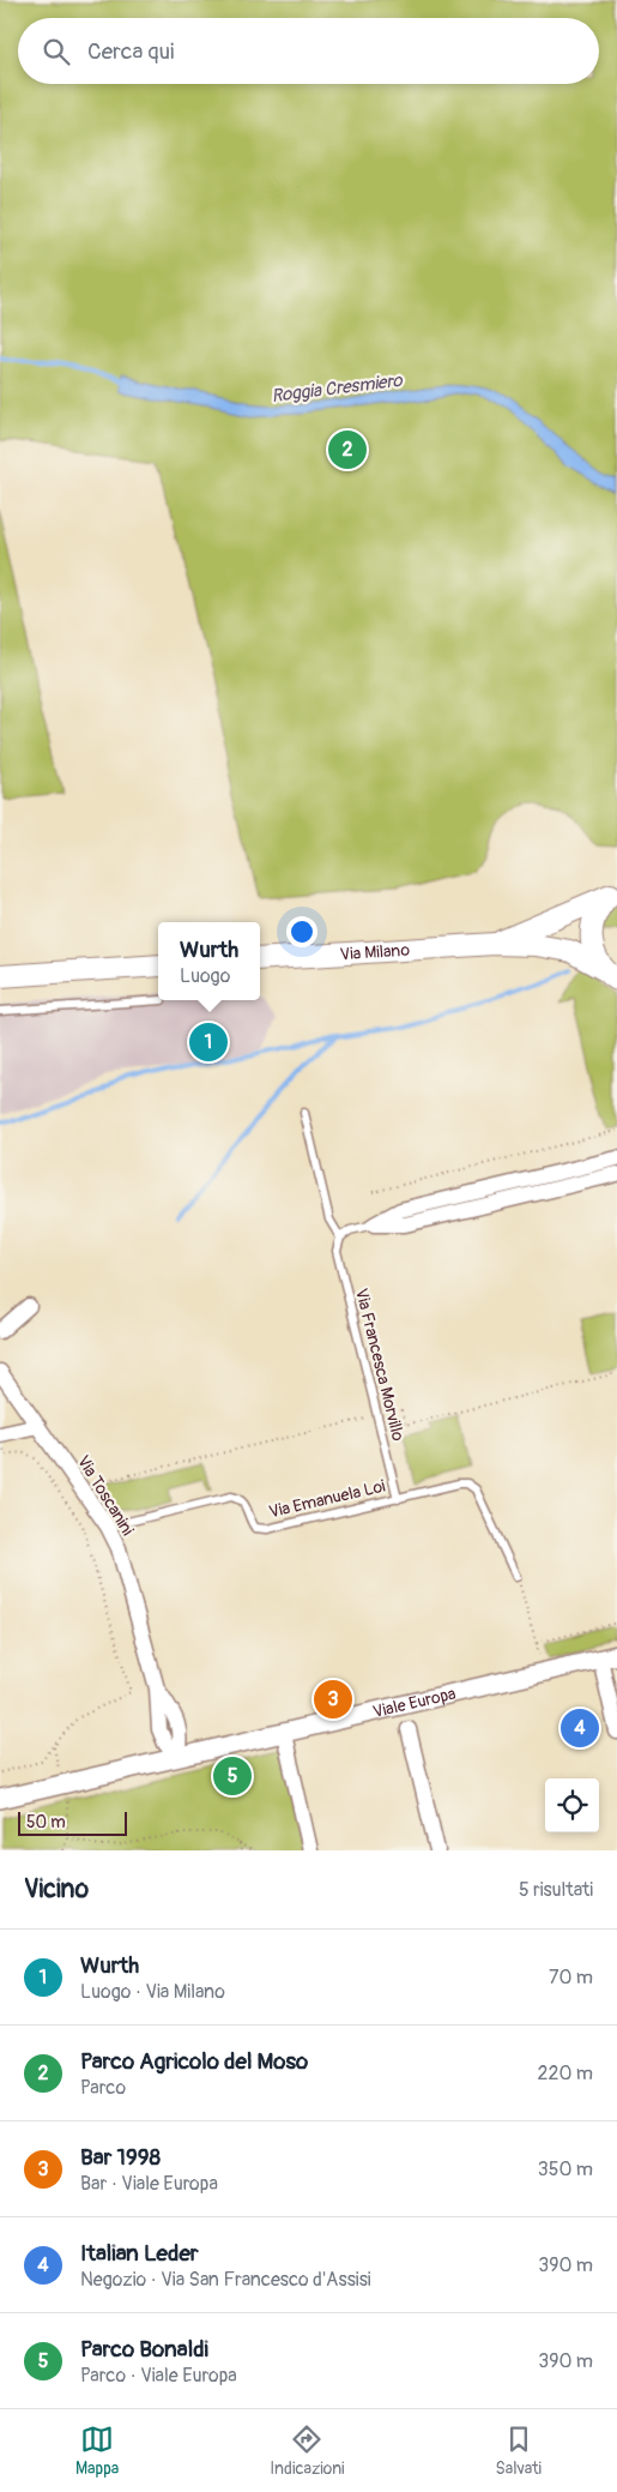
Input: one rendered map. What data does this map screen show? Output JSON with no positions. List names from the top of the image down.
{
  "streets": {
    "main road": ["Via Milano"],
    "street": ["Via Toscanini", "Viale Europa"],
    "lane": ["Via Francesca Morvillo", "Via Emanuela Loi"]
  },
  "crossings": [
    ["Via Francesca Morvillo", "Via Emanuela Loi"],
    ["Via Toscanini", "Via Emanuela Loi"],
    ["Via Toscanini", "Viale Europa"]
  ],
  "water": ["Roggia Cresmiero"],
  "scale_bar": "50 m",
  "page": {
    "search": "Cerca qui",
    "pins": [
      "2",
      "1",
      "3",
      "4",
      "5"
    ],
    "popup": ["Wurth", "Luogo"],
    "scale": "50 m",
    "heading": ["Vicino", "5 risultati"],
    "list": [
      {
        "mark": "1",
        "name": "Wurth",
        "note": "Luogo · Via Milano",
        "value": "70 m"
      },
      {
        "mark": "2",
        "name": "Parco Agricolo del Moso",
        "note": "Parco",
        "value": "220 m"
      },
      {
        "mark": "3",
        "name": "Bar 1998",
        "note": "Bar · Viale Europa",
        "value": "350 m"
      },
      {
        "mark": "4",
        "name": "Italian Leder",
        "note": "Negozio · Via San Francesco d'Assisi",
        "value": "390 m"
      },
      {
        "mark": "5",
        "name": "Parco Bonaldi",
        "note": "Parco · Viale Europa",
        "value": "390 m"
      }
    ],
    "nav": ["Mappa", "Indicazioni", "Salvati"]
  }
}
